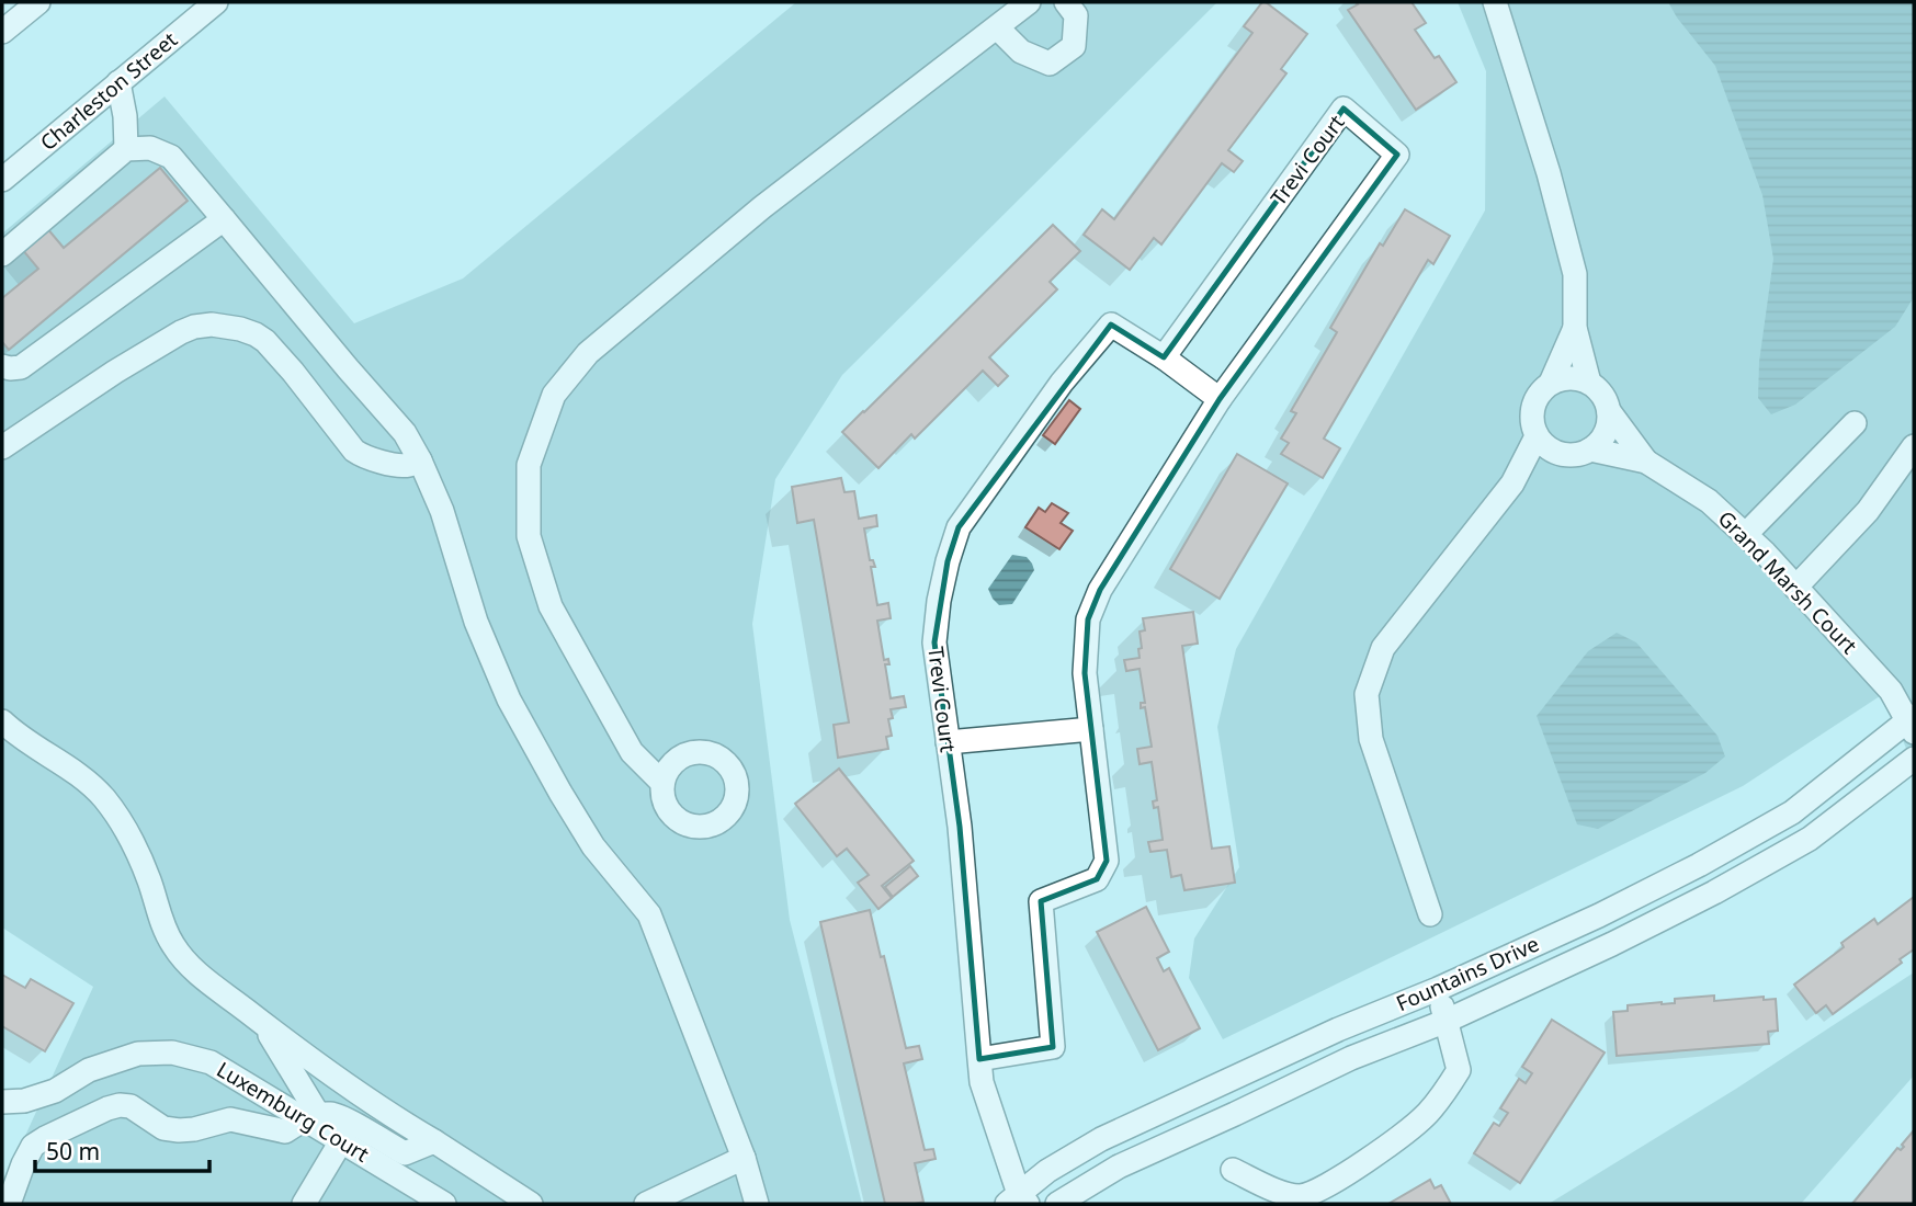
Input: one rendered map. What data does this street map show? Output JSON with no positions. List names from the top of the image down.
{
  "streets": {
    "street": [
      "Charleston Street",
      "Trevi Court",
      "Grand Marsh Court",
      "Fountains Drive",
      "Luxemburg Court"
    ]
  },
  "crossings": [
    ["Trevi Court", "Fountains Drive"],
    ["Grand Marsh Court", "Fountains Drive"]
  ],
  "scale_bar": "50 m"
}
